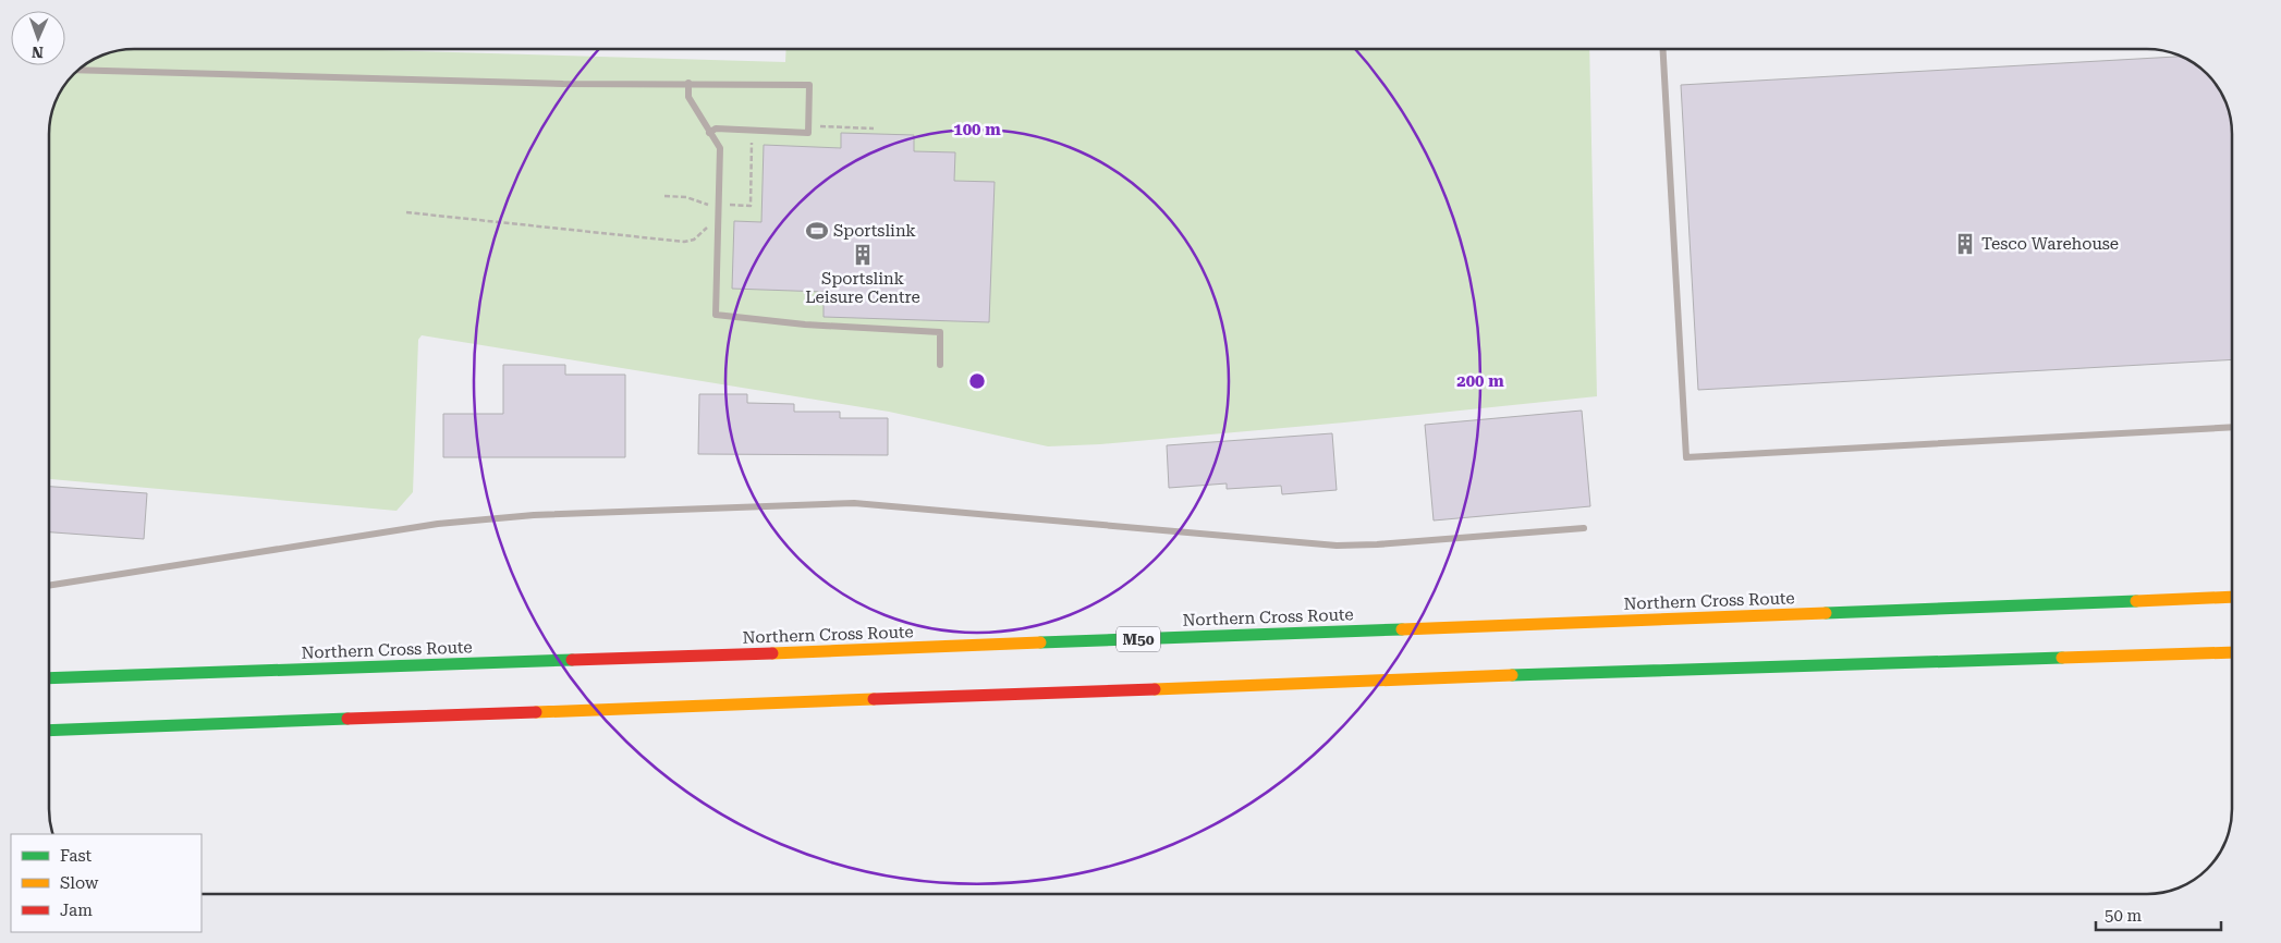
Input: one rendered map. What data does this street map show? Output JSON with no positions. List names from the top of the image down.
{
  "streets": {
    "highway": ["Northern Cross Route", "M50"]
  },
  "places": {
    "sports": ["Sportslink"],
    "building": ["Tesco Warehouse", "Sportslink Leisure Centre"]
  },
  "legend": ["Fast", "Slow", "Jam"],
  "scale_bar": "50 m",
  "north": "bottom",
  "rings": ["100 m", "200 m"]
}
